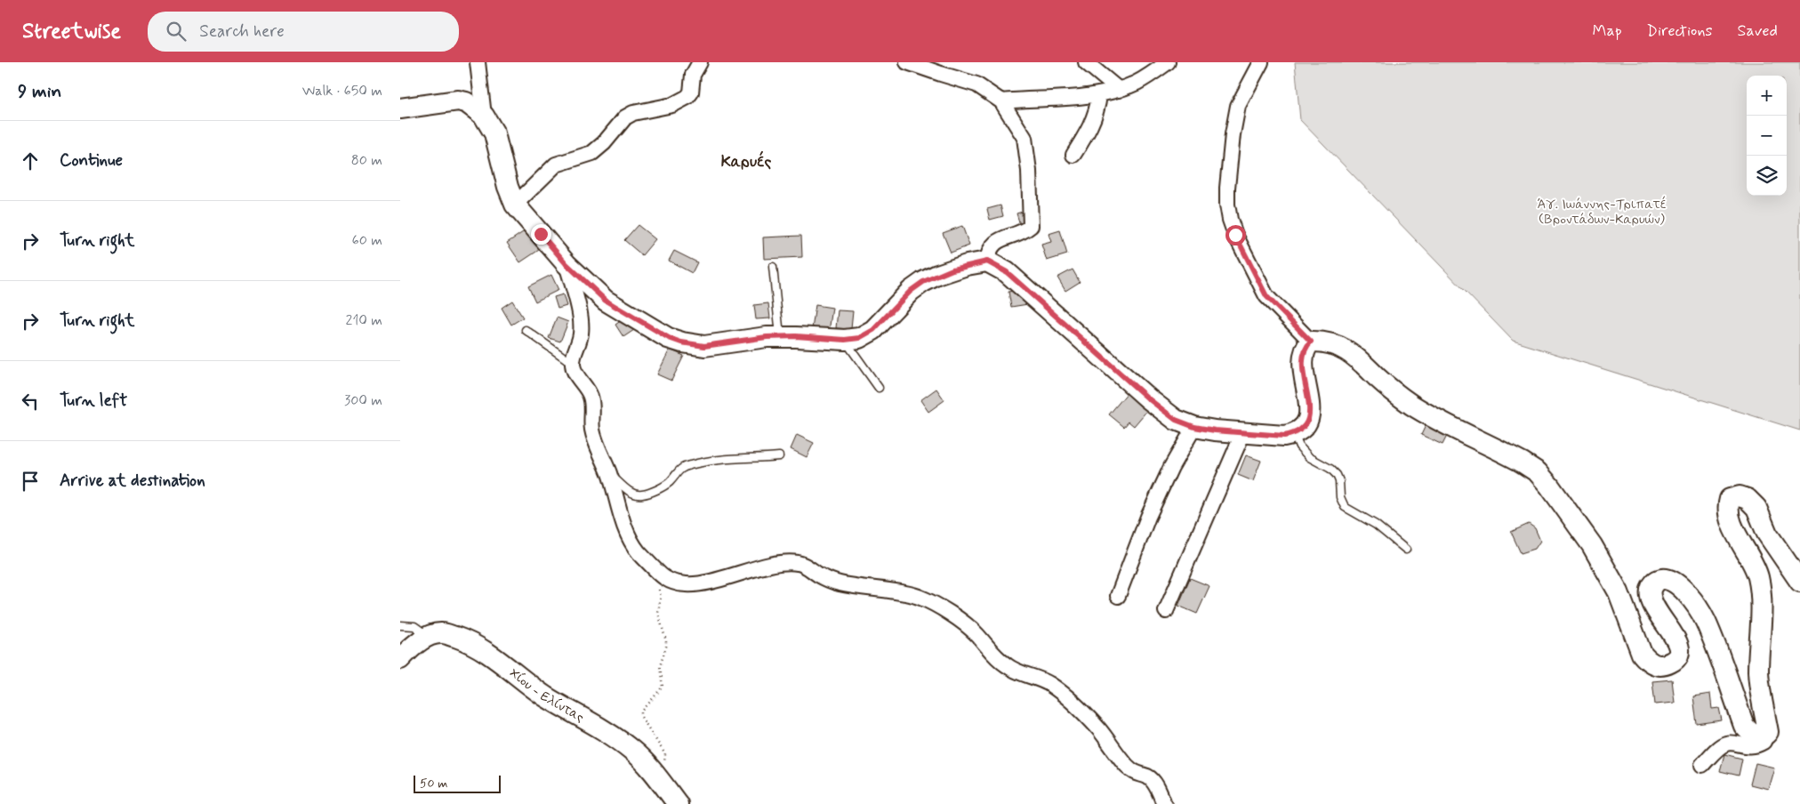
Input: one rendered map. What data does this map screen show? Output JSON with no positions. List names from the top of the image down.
{
  "streets": {
    "street": ["Χίου - Ελίντας"]
  },
  "districts": ["Καρυές"],
  "parks": ["Άγ. Ιωάννης-Τριπατέ (Βροντάδων-Καρυών)"],
  "scale_bar": "50 m",
  "page": {
    "header": "Streetwise",
    "search": "Search here",
    "nav": ["Map", "Directions", "Saved"],
    "heading": ["9 min", "Walk · 650 m"],
    "map_buttons": ["+", "−"],
    "list": [
      ["Continue", "80 m"],
      ["Turn right", "60 m"],
      ["Turn right", "210 m"],
      ["Turn left", "300 m"],
      "Arrive at destination"
    ],
    "scale": "50 m"
  }
}
